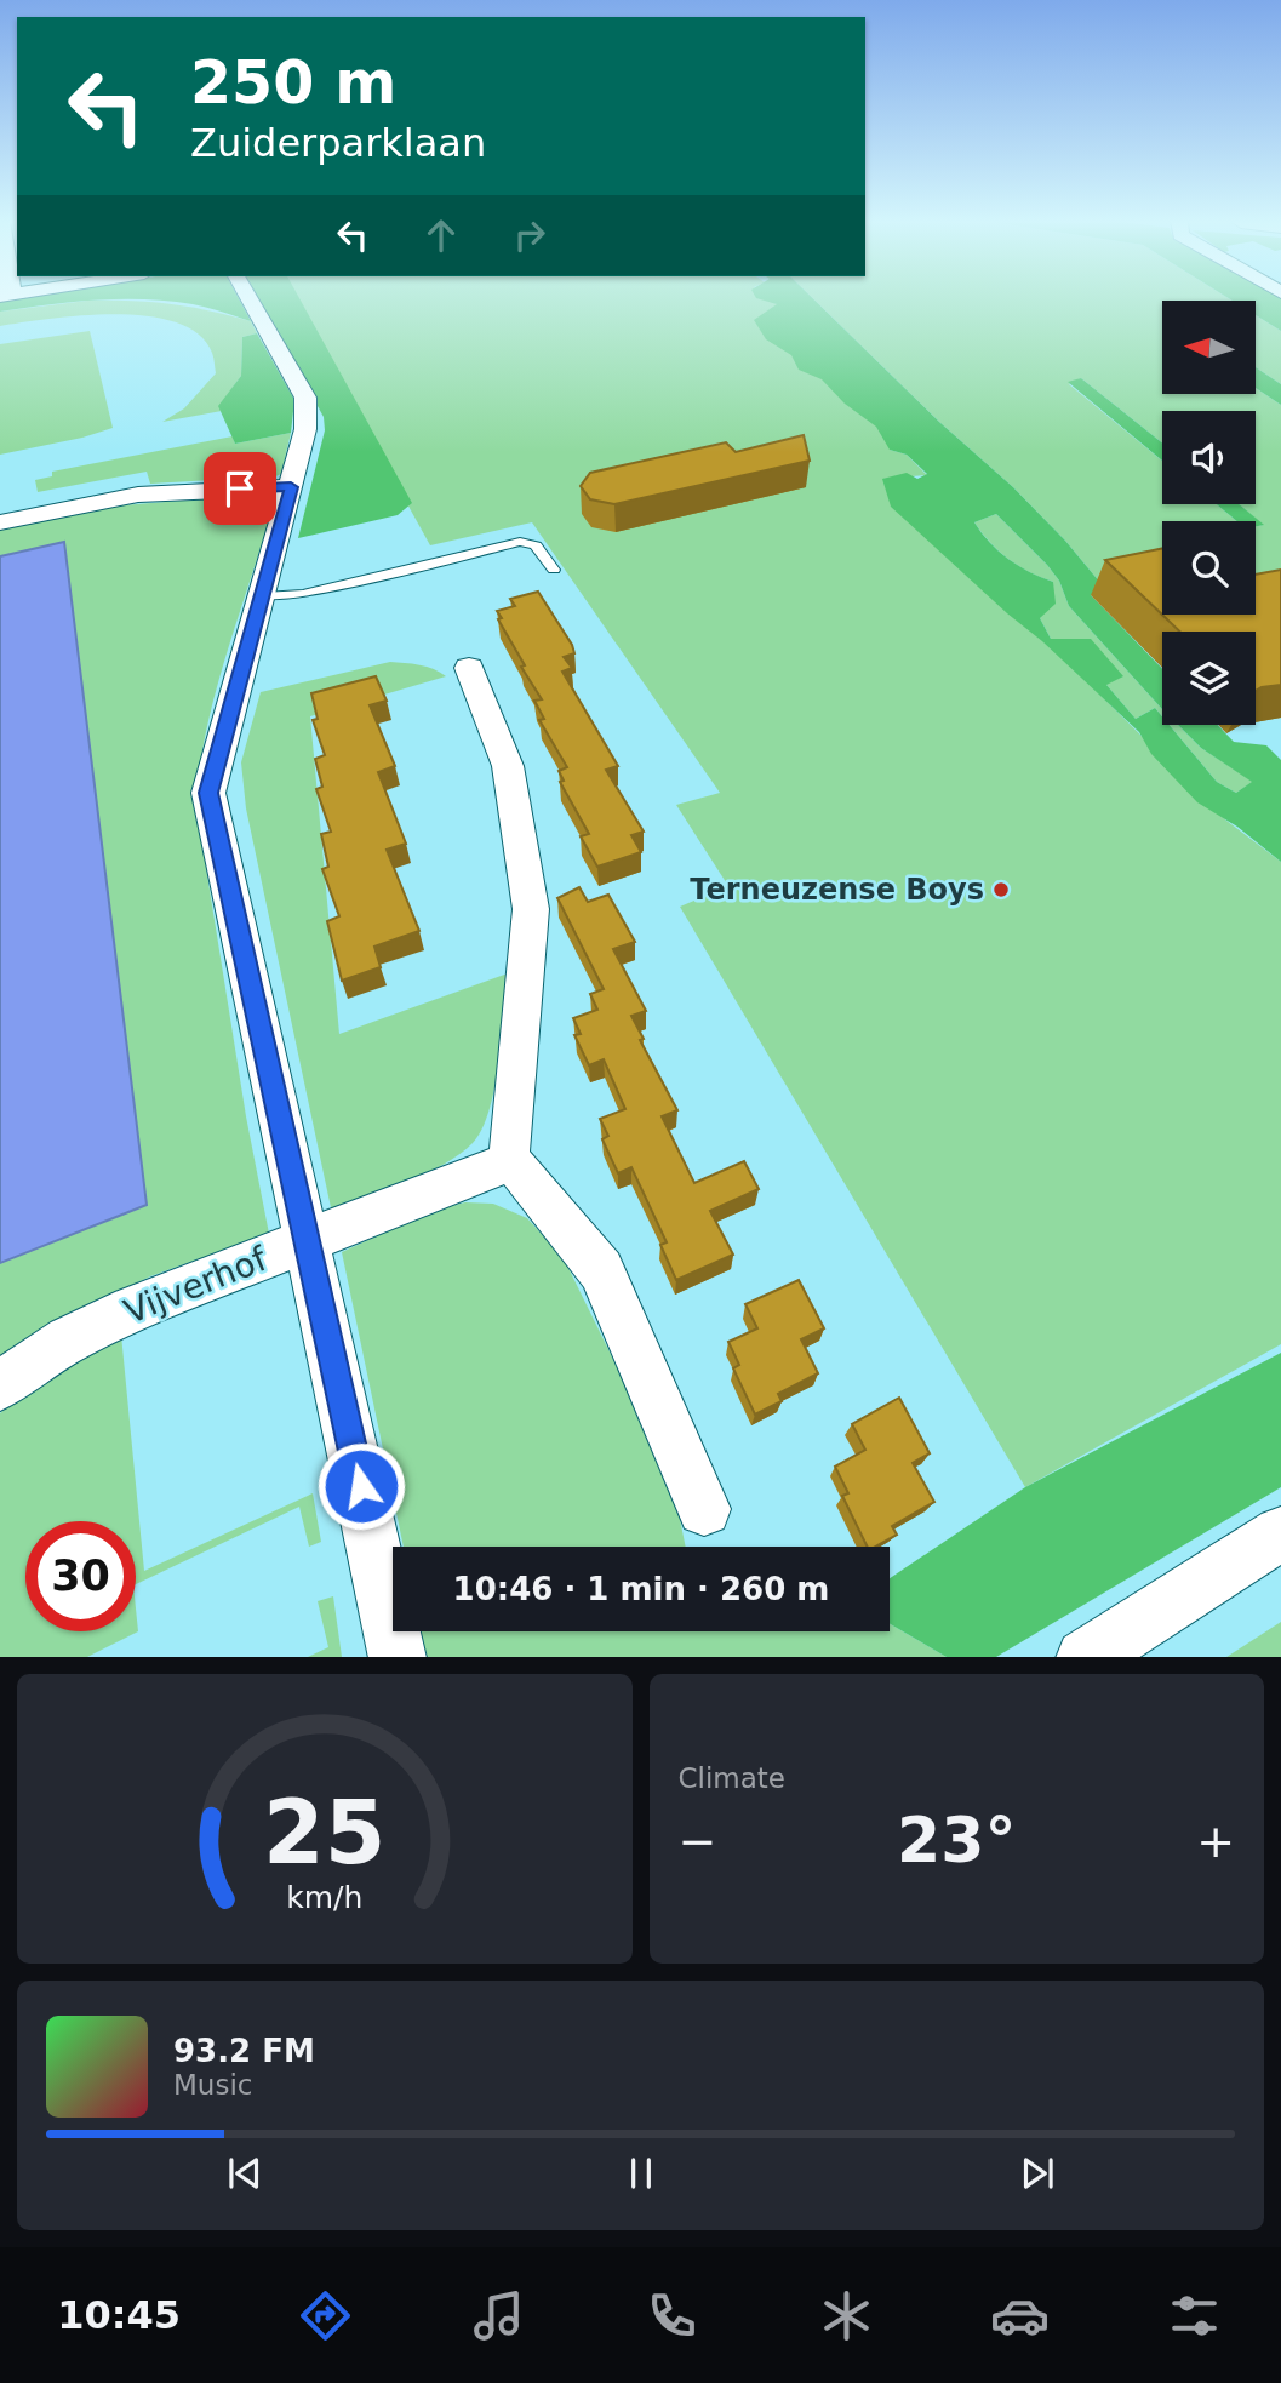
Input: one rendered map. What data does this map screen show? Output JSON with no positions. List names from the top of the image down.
{
  "streets": {
    "street": ["Vijverhof"]
  },
  "places": ["Terneuzense Boys"],
  "north": "left",
  "page": {
    "turn": ["250 m", "Zuiderparklaan"],
    "limit": "30",
    "trip": "10:46 · 1 min · 260 m",
    "tile": "Climate",
    "heat": ["−", "23°", "+"],
    "song": ["93.2 FM", "Music"],
    "tabs": "10:45",
    "gauge": ["25", "km/h"]
  }
}
